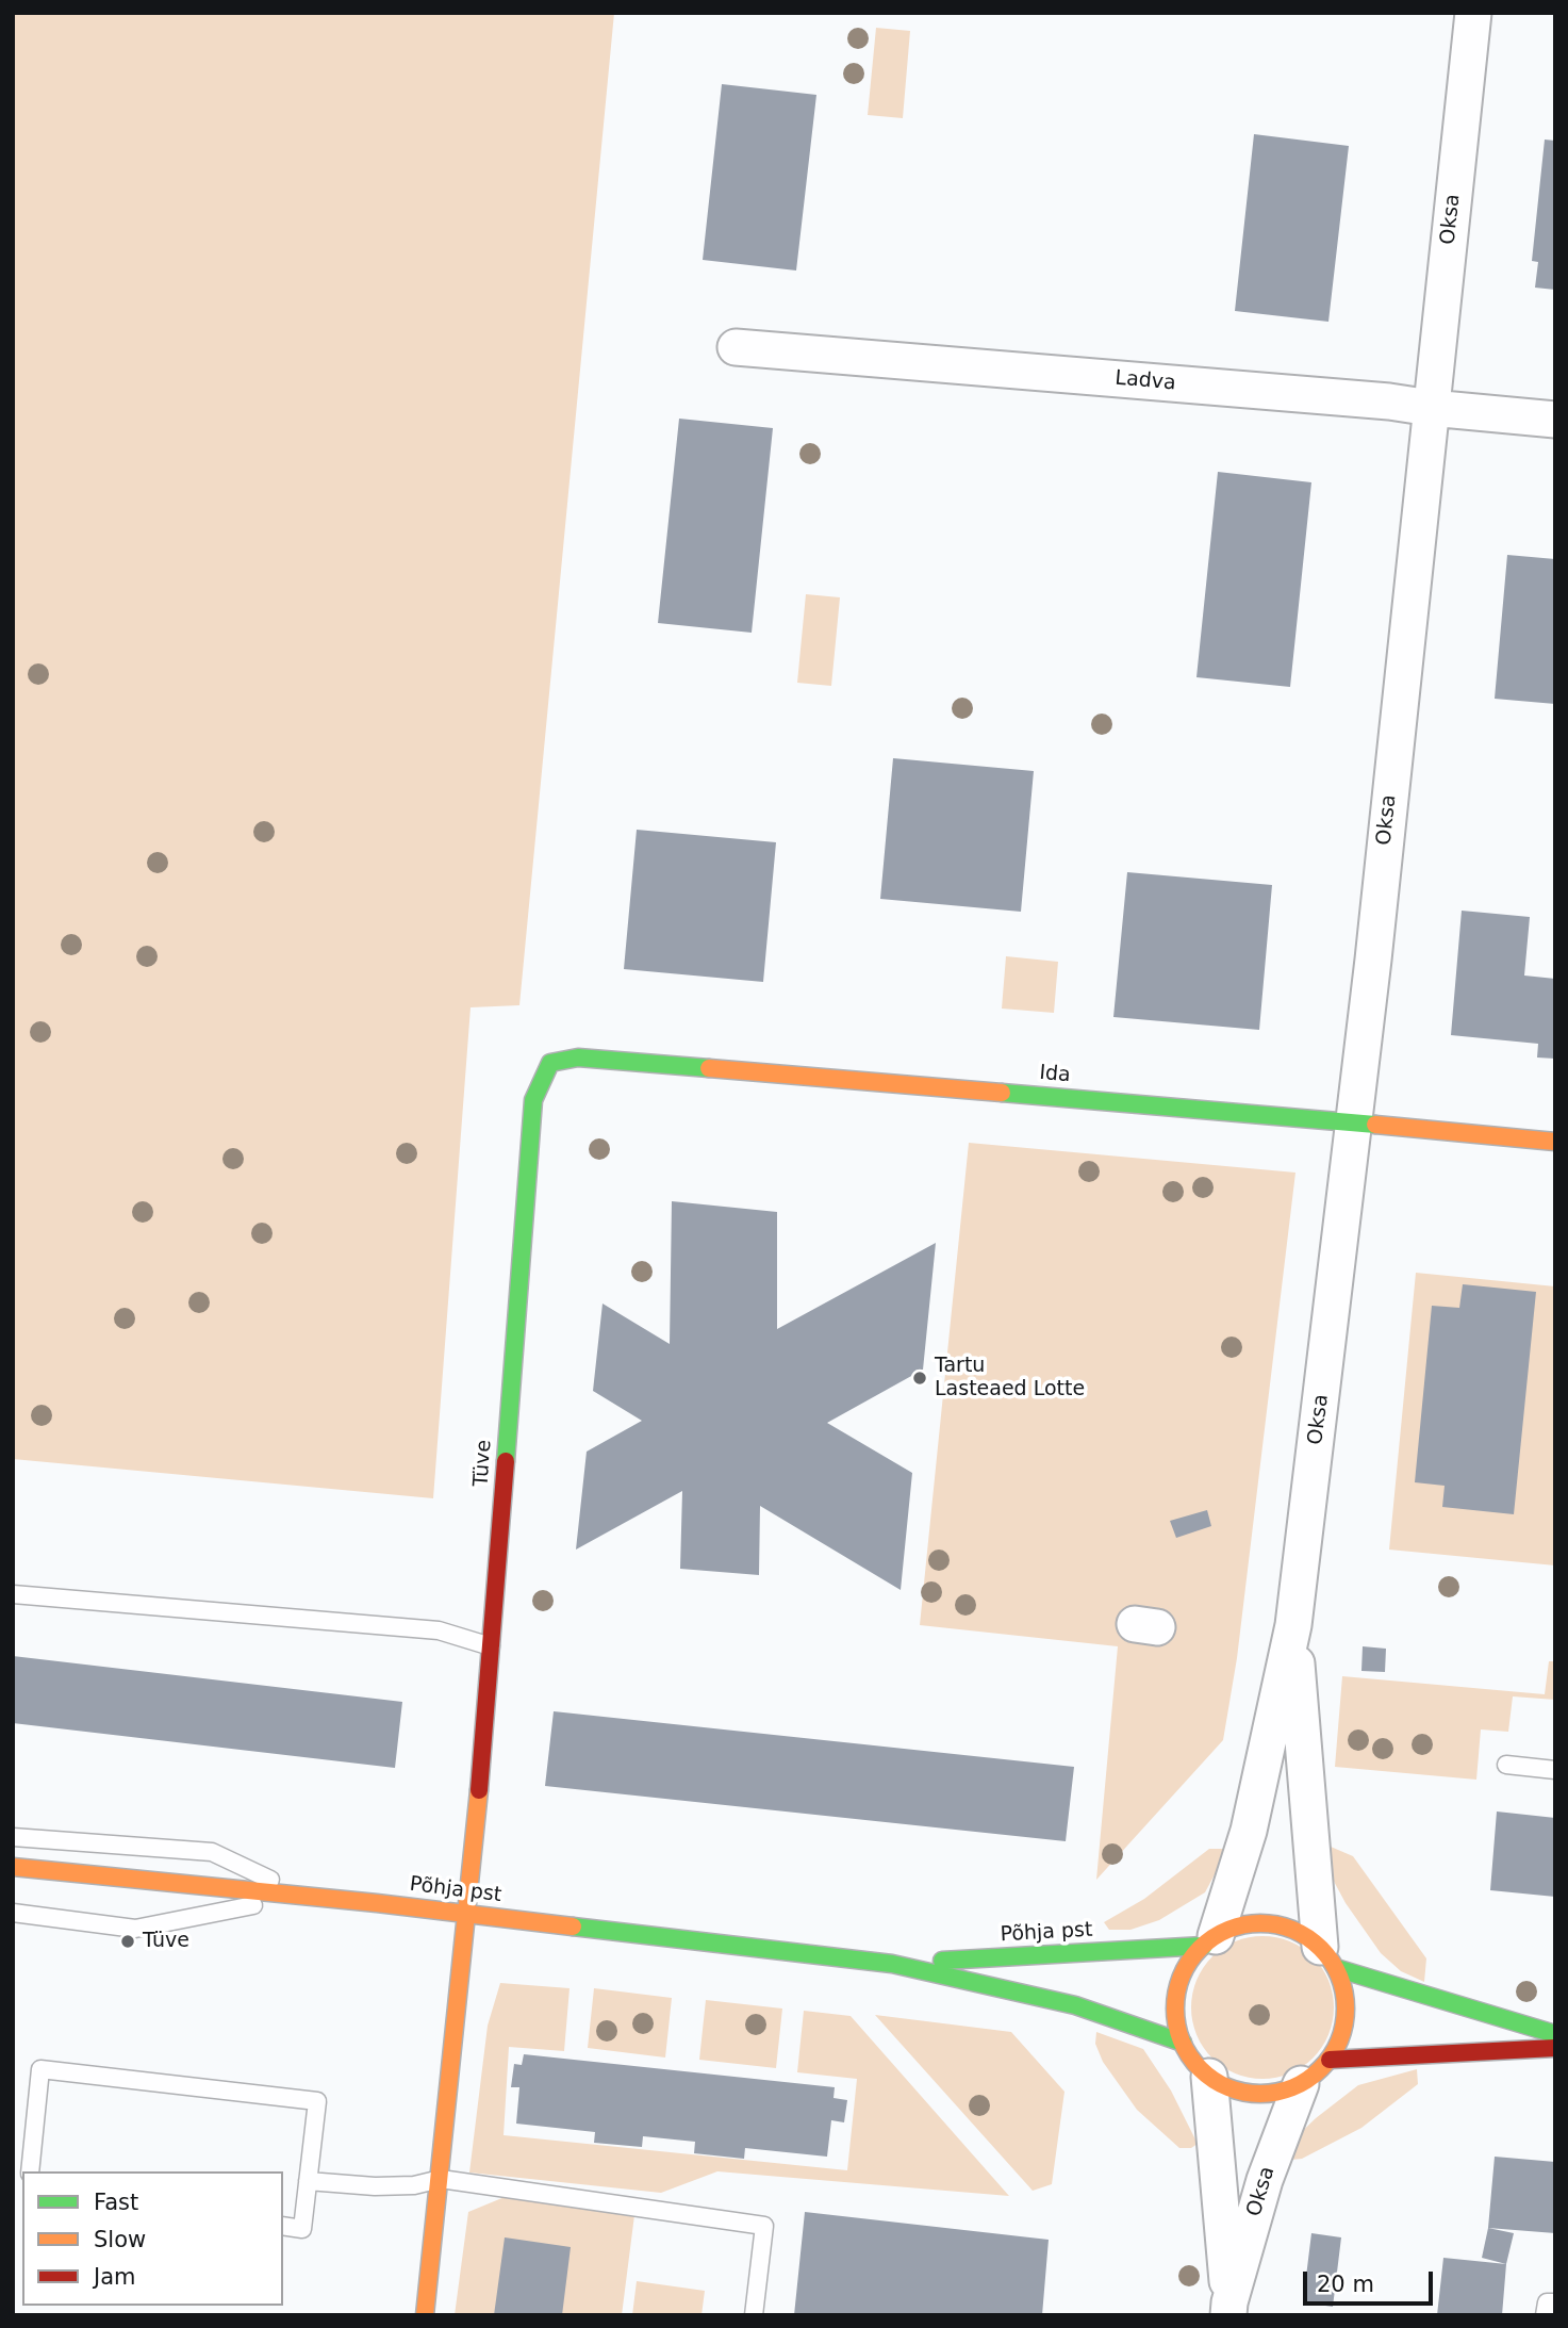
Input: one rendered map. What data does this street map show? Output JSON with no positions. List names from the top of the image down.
{
  "streets": {
    "street": [
      "Oksa",
      "Ladva",
      "Ida",
      "Tüve",
      "Põhja pst"
    ]
  },
  "crossings": [
    ["Oksa", "Ladva"],
    ["Oksa", "Ida"],
    ["Oksa", "Põhja pst"],
    ["Ida", "Tüve"],
    ["Tüve", "Põhja pst"]
  ],
  "places": ["Tartu Lasteaed Lotte", "Tüve"],
  "legend": ["Fast", "Slow", "Jam"],
  "scale_bar": "20 m"
}
